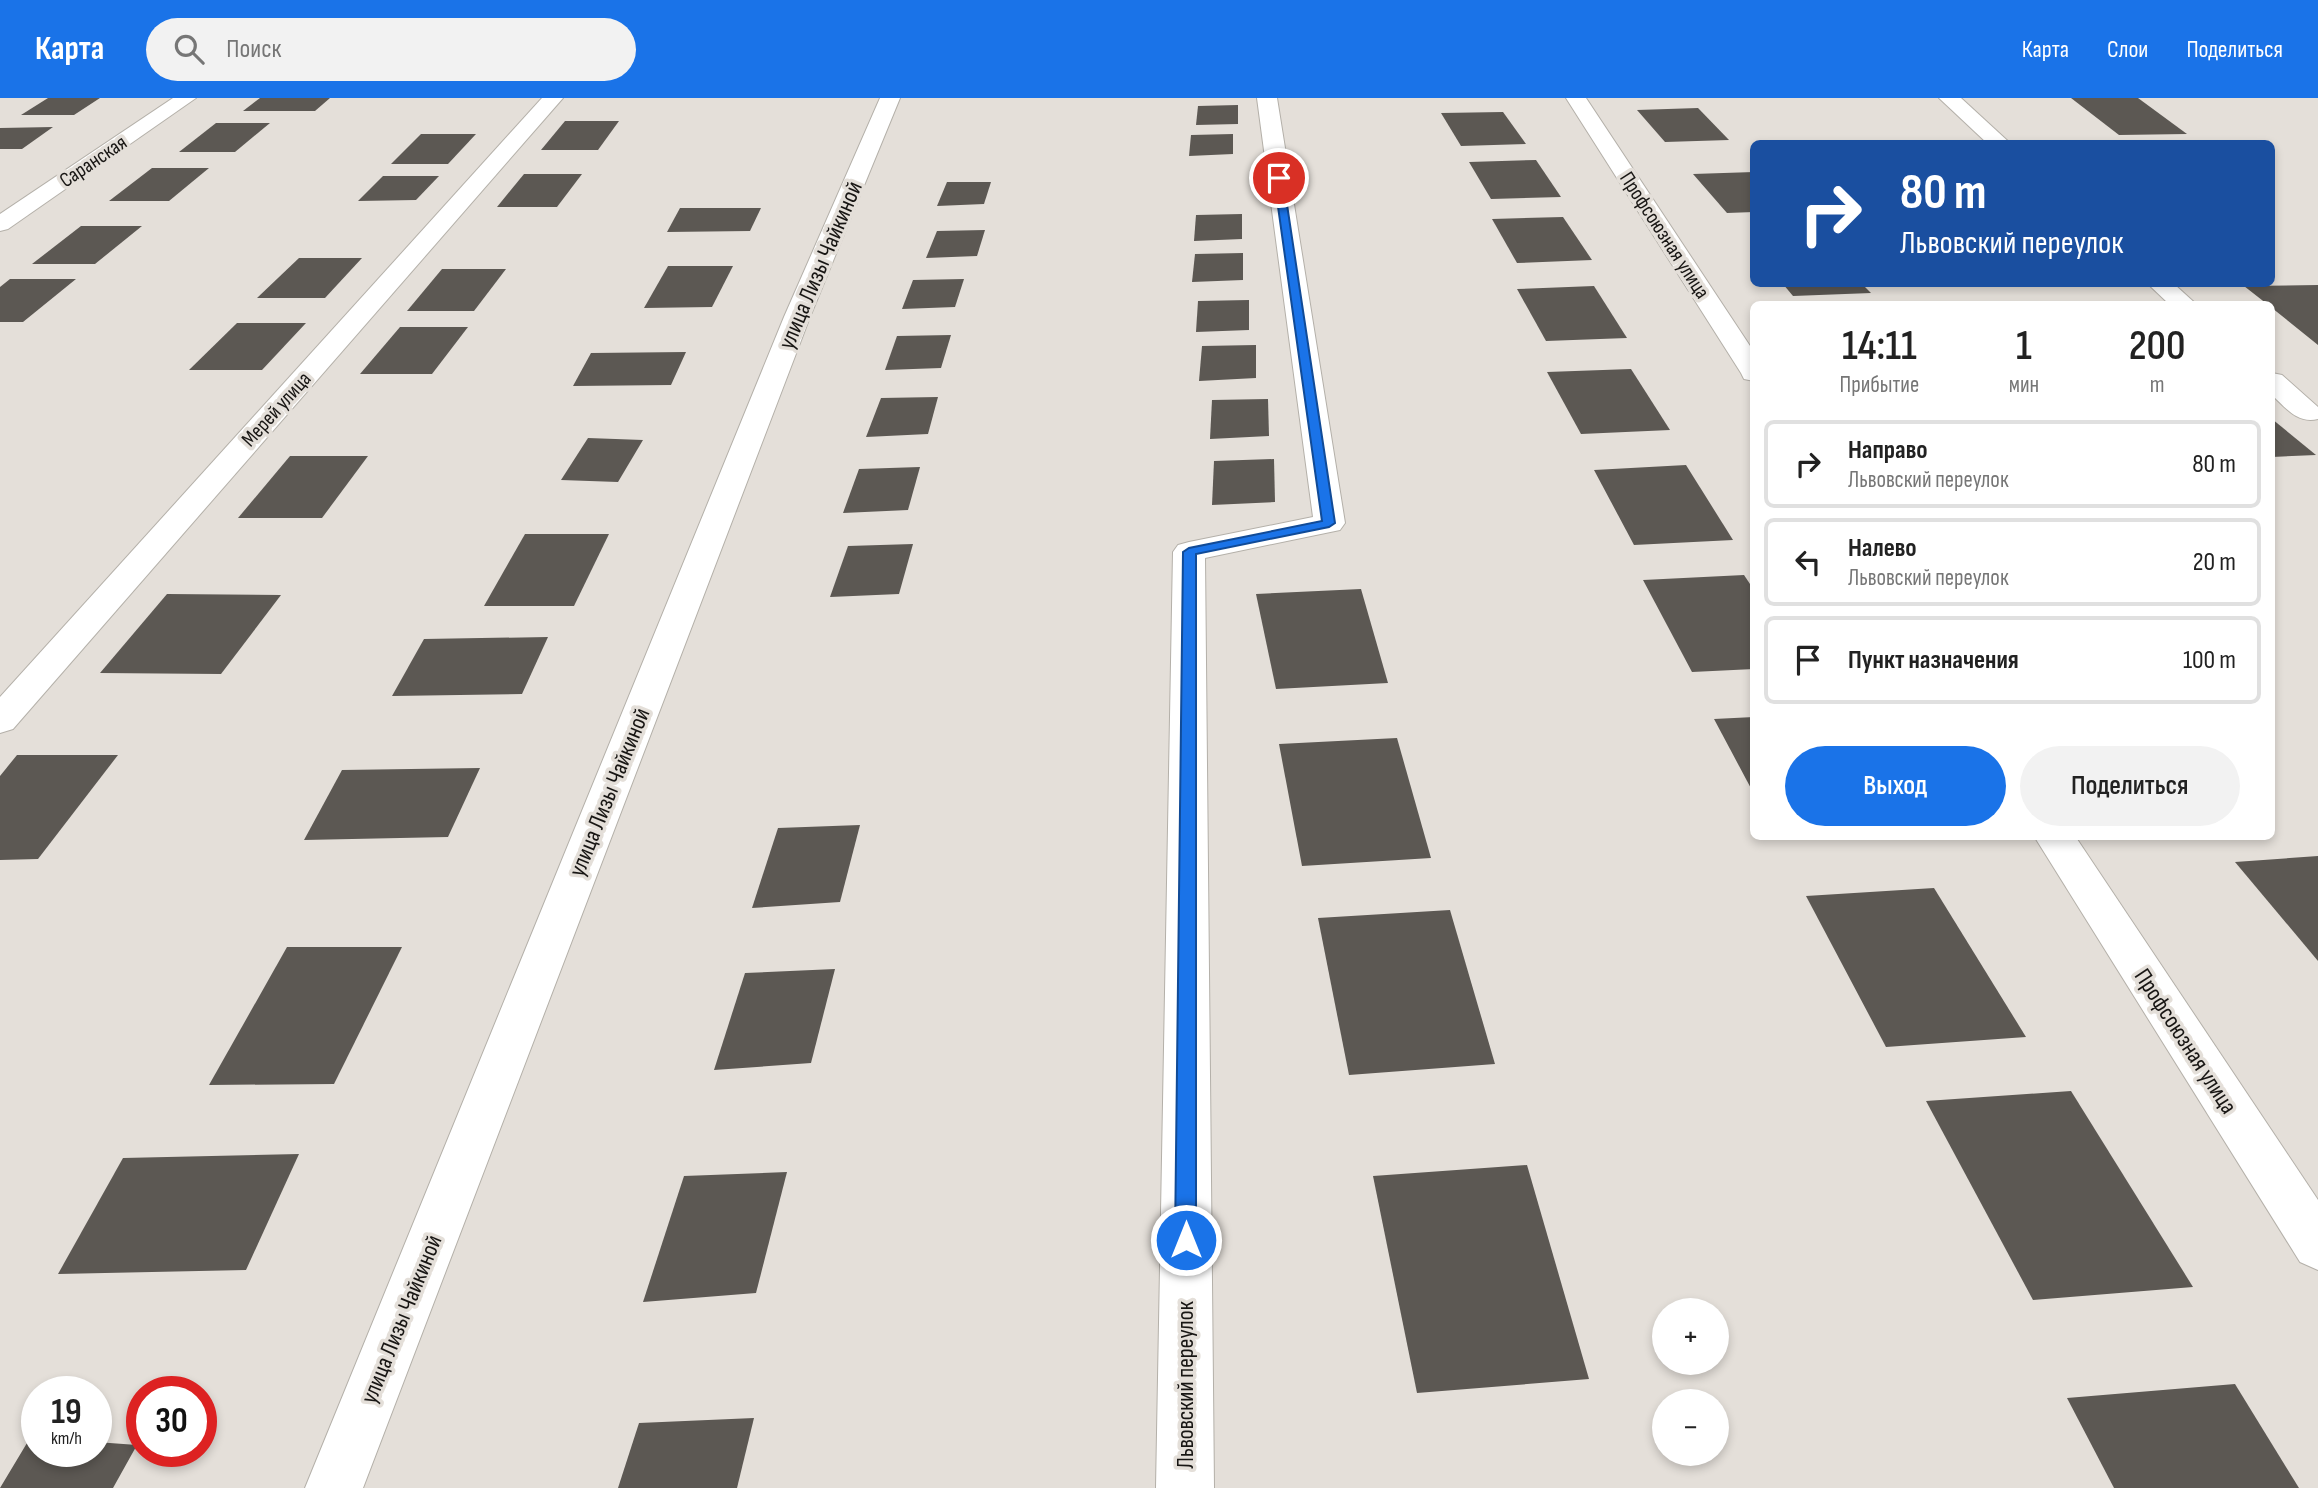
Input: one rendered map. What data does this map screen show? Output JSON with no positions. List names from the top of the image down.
{
  "streets": {
    "street": [
      "Саранская",
      "Профсоюзная улица",
      "улица Лизы Чайкиной",
      "Мерей улица",
      "Львовский переулок"
    ]
  },
  "page": {
    "header": "Карта",
    "search": "Поиск",
    "nav": ["Карта", "Слои", "Поделиться"],
    "turn": ["80 m", "Львовский переулок"],
    "eta": [
      "14:11",
      "Прибытие",
      "1",
      "мин",
      "200",
      "m"
    ],
    "list": [
      {
        "name": "Направо",
        "note": "Львовский переулок",
        "value": "80 m"
      },
      {
        "name": "Налево",
        "note": "Львовский переулок",
        "value": "20 m"
      },
      {
        "name": "Пункт назначения",
        "value": "100 m"
      }
    ],
    "buttons": ["Выход", "Поделиться"],
    "map_buttons": ["+", "−"],
    "speed": "19 km/h",
    "limit": "30"
  }
}
